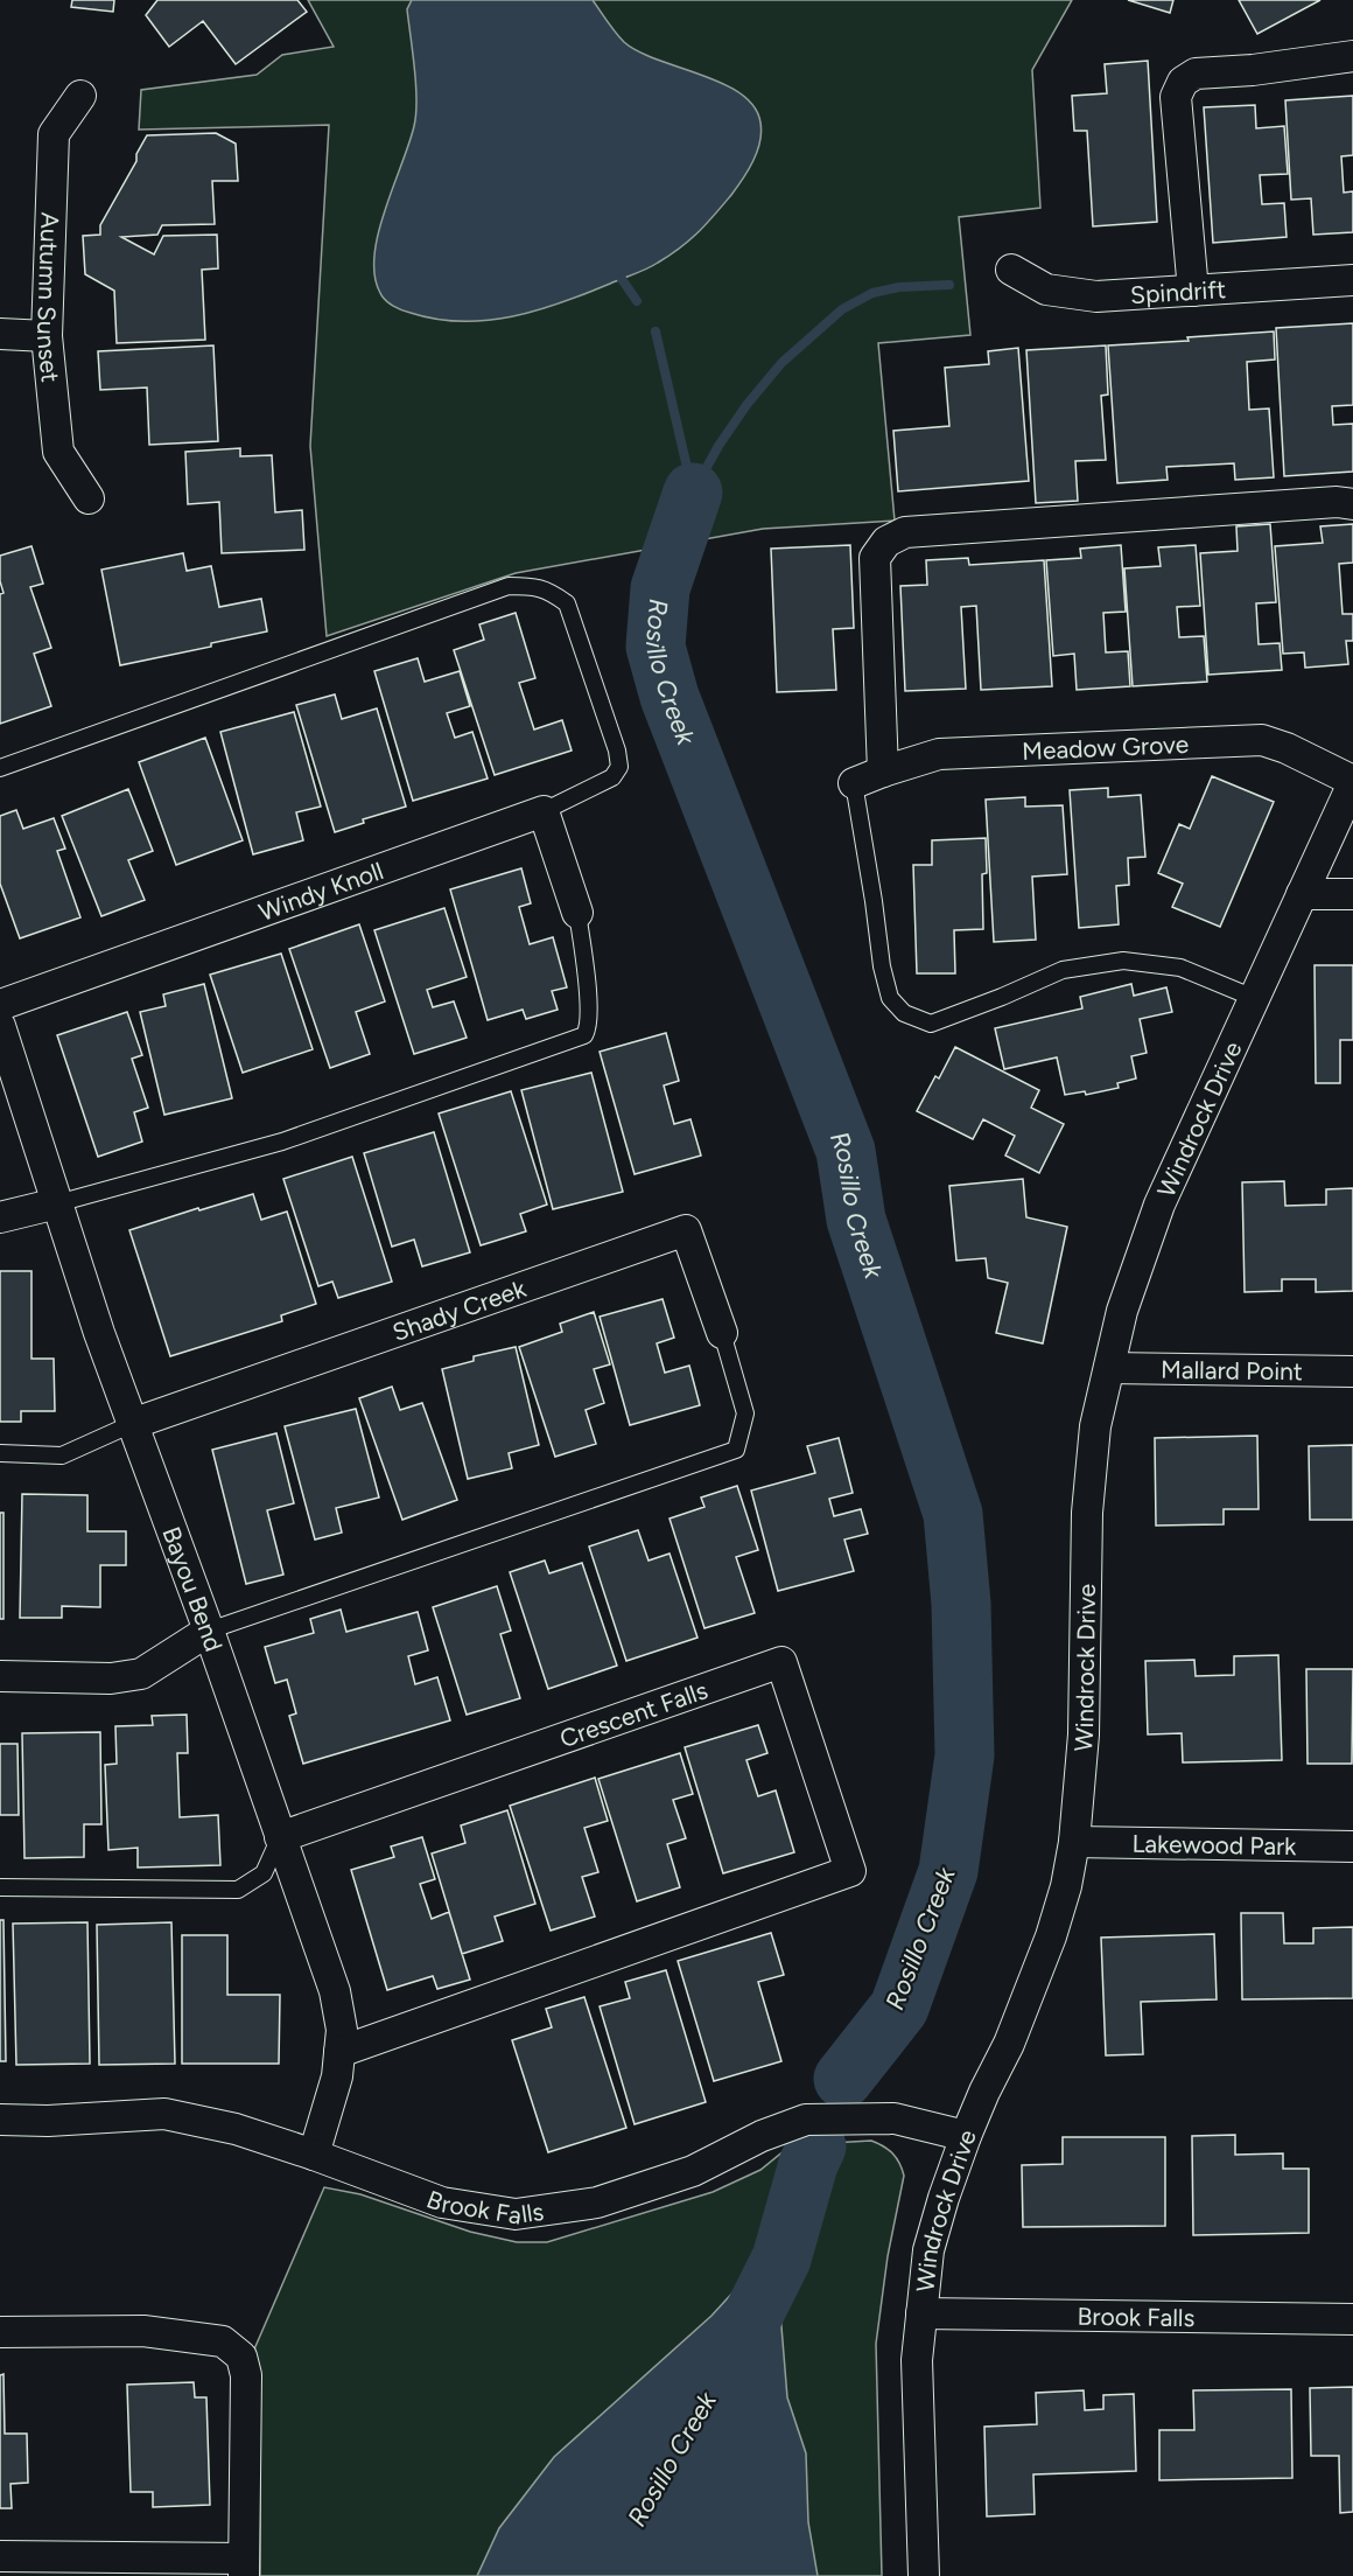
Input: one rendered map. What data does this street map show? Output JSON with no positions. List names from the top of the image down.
{
  "streets": {
    "street": [
      "Spindrift",
      "Autumn Sunset",
      "Meadow Grove",
      "Windy Knoll",
      "Windrock Drive",
      "Shady Creek",
      "Mallard Point",
      "Bayou Bend",
      "Crescent Falls",
      "Lakewood Park",
      "Brook Falls"
    ]
  },
  "crossings": [
    ["Meadow Grove", "Windrock Drive"],
    ["Windrock Drive", "Mallard Point"],
    ["Windrock Drive", "Lakewood Park"],
    ["Windrock Drive", "Brook Falls"],
    ["Shady Creek", "Bayou Bend"],
    ["Bayou Bend", "Crescent Falls"],
    ["Bayou Bend", "Brook Falls"]
  ],
  "water": ["Rosillo Creek"]
}
